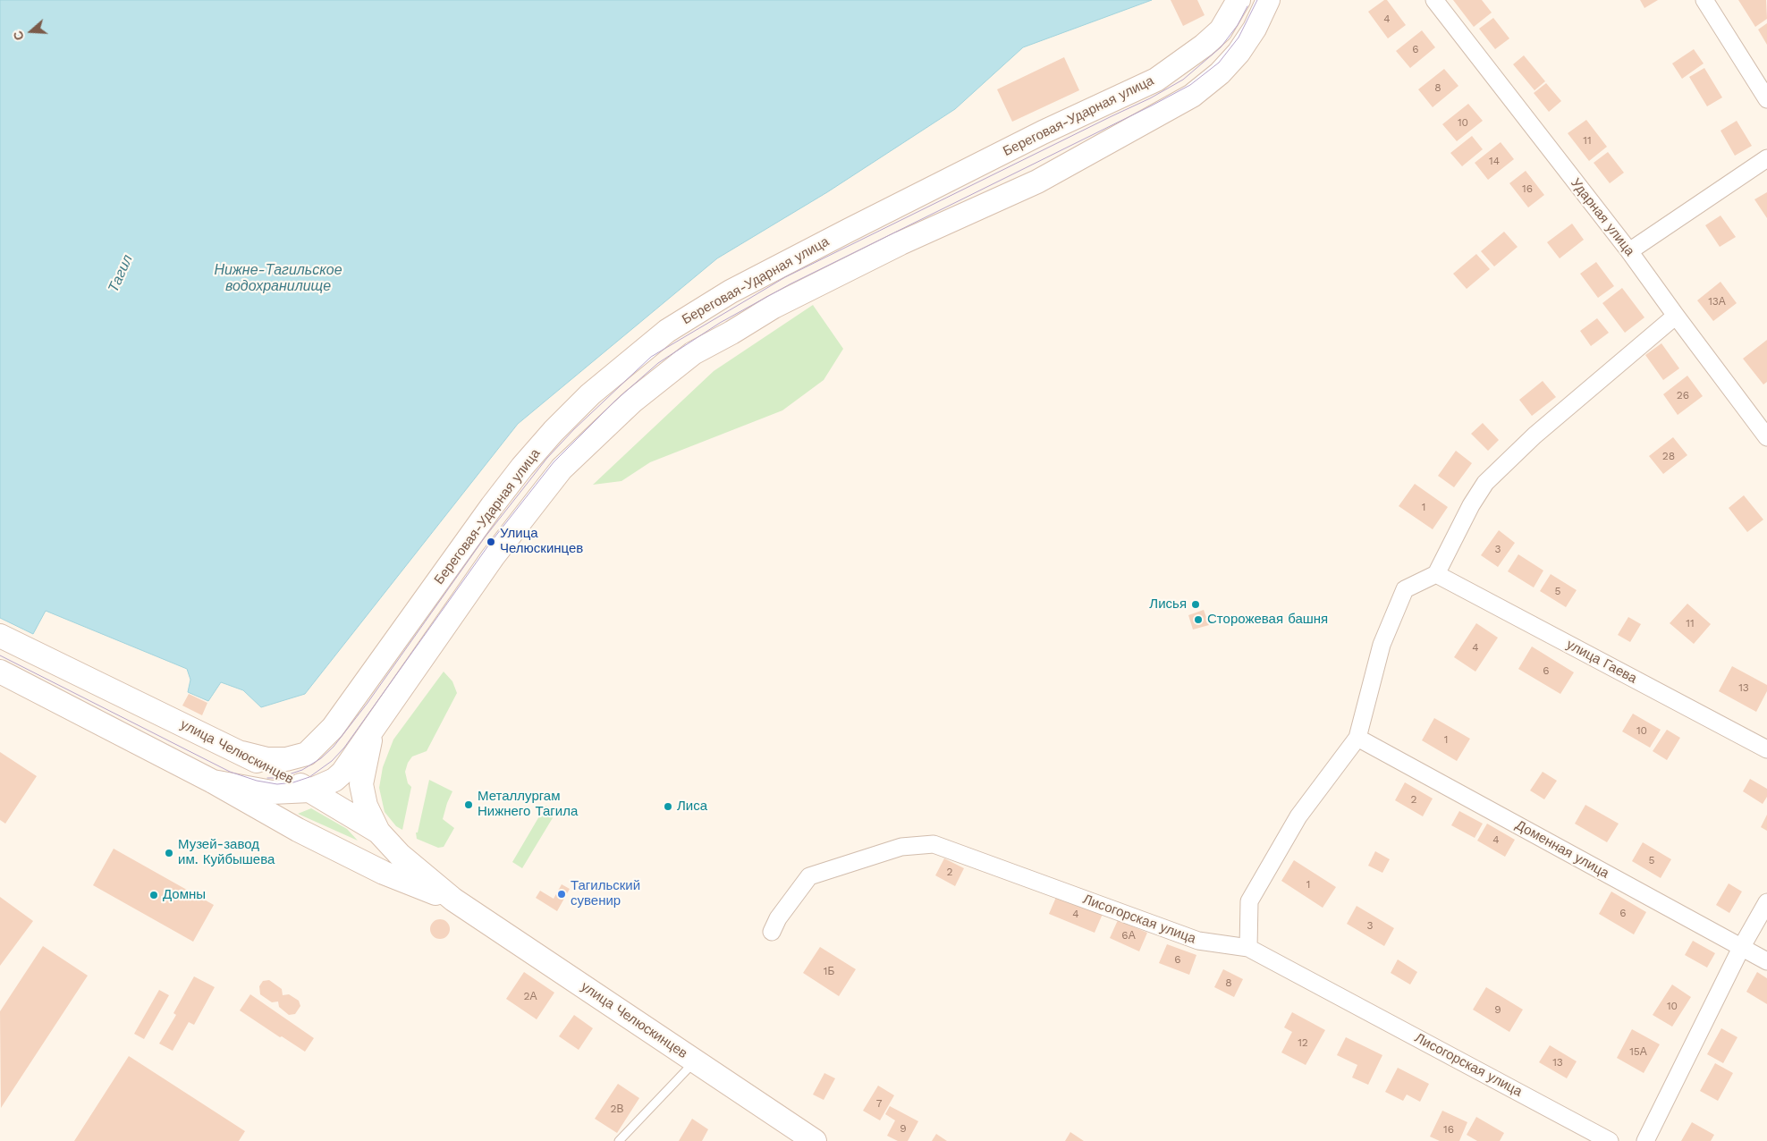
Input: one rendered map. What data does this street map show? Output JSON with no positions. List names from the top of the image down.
{
  "streets": {
    "main road": ["Береговая-Ударная улица", "улица Челюскинцев"],
    "street": [
      "Ударная улица",
      "улица Гаева",
      "Доменная улица",
      "Лисогорская улица"
    ]
  },
  "crossings": [
    ["Береговая-Ударная улица", "улица Челюскинцев"]
  ],
  "water": ["Нижне-Тагильское водохранилище", "Тагил"],
  "places": [
    "Улица Челюскинцев",
    "Лисья",
    "Сторожевая башня",
    "Металлургам Нижнего Тагила",
    "Лиса",
    "Музей-завод им. Куйбышева",
    "Тагильский сувенир",
    "Домны"
  ],
  "house_numbers": [
    "4",
    "6",
    "8",
    "10",
    "11",
    "14",
    "16",
    "13А",
    "26",
    "28",
    "1",
    "3",
    "5",
    "11",
    "4",
    "6",
    "13",
    "10",
    "1",
    "2",
    "4",
    "5",
    "2",
    "1",
    "6",
    "4",
    "3",
    "6А",
    "6",
    "1Б",
    "8",
    "2А",
    "10",
    "9",
    "12",
    "15А",
    "13",
    "7",
    "2В",
    "9",
    "16"
  ],
  "north": "left"
}
